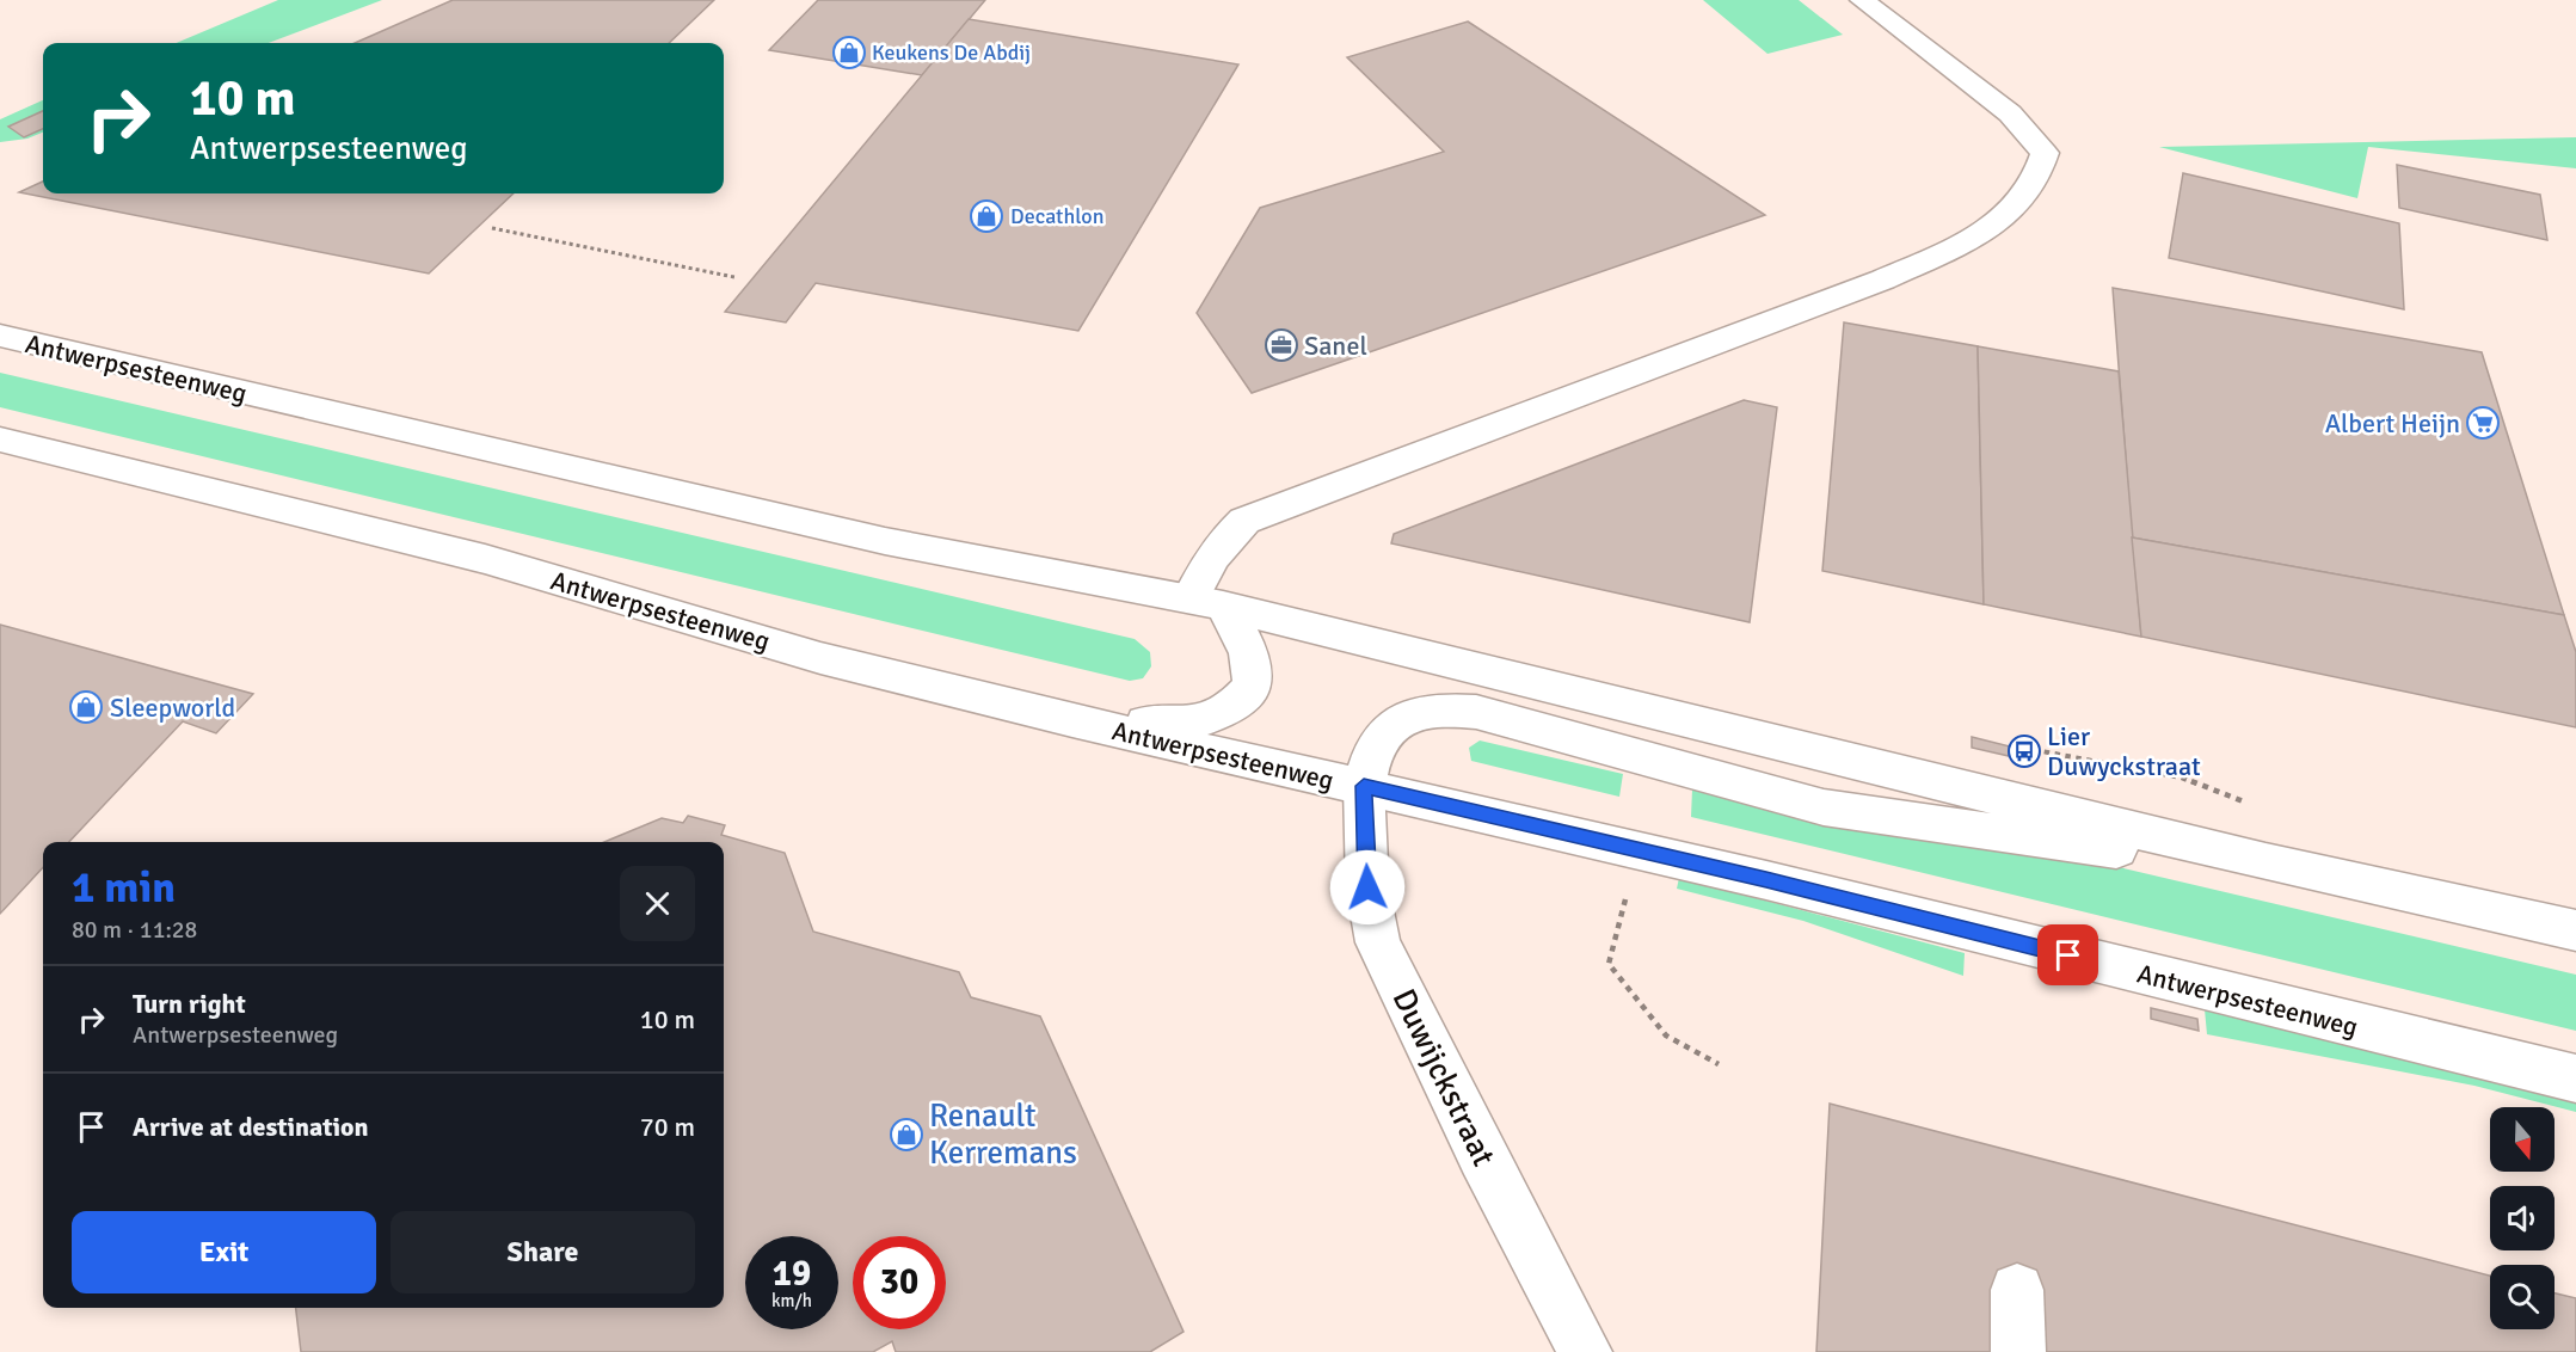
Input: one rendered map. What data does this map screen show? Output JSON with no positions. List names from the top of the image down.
{
  "streets": {
    "main road": ["Antwerpsesteenweg", "Duwijckstraat"]
  },
  "crossings": [
    ["Antwerpsesteenweg", "Duwijckstraat"]
  ],
  "places": {
    "shop": [
      "Keukens De Abdij",
      "Decathlon",
      "Sleepworld",
      "Renault Kerremans"
    ],
    "office": ["Sanel"],
    "supermarket": ["Albert Heijn"],
    "bus stop": ["Lier Duwyckstraat"]
  },
  "north": "bottom",
  "page": {
    "turn": ["10 m", "Antwerpsesteenweg"],
    "heading": ["1 min", "80 m · 11:28"],
    "list": [
      {
        "name": "Turn right",
        "note": "Antwerpsesteenweg",
        "value": "10 m"
      },
      {
        "name": "Arrive at destination",
        "value": "70 m"
      }
    ],
    "buttons": ["Exit", "Share"],
    "speed": "19 km/h",
    "limit": "30"
  }
}
